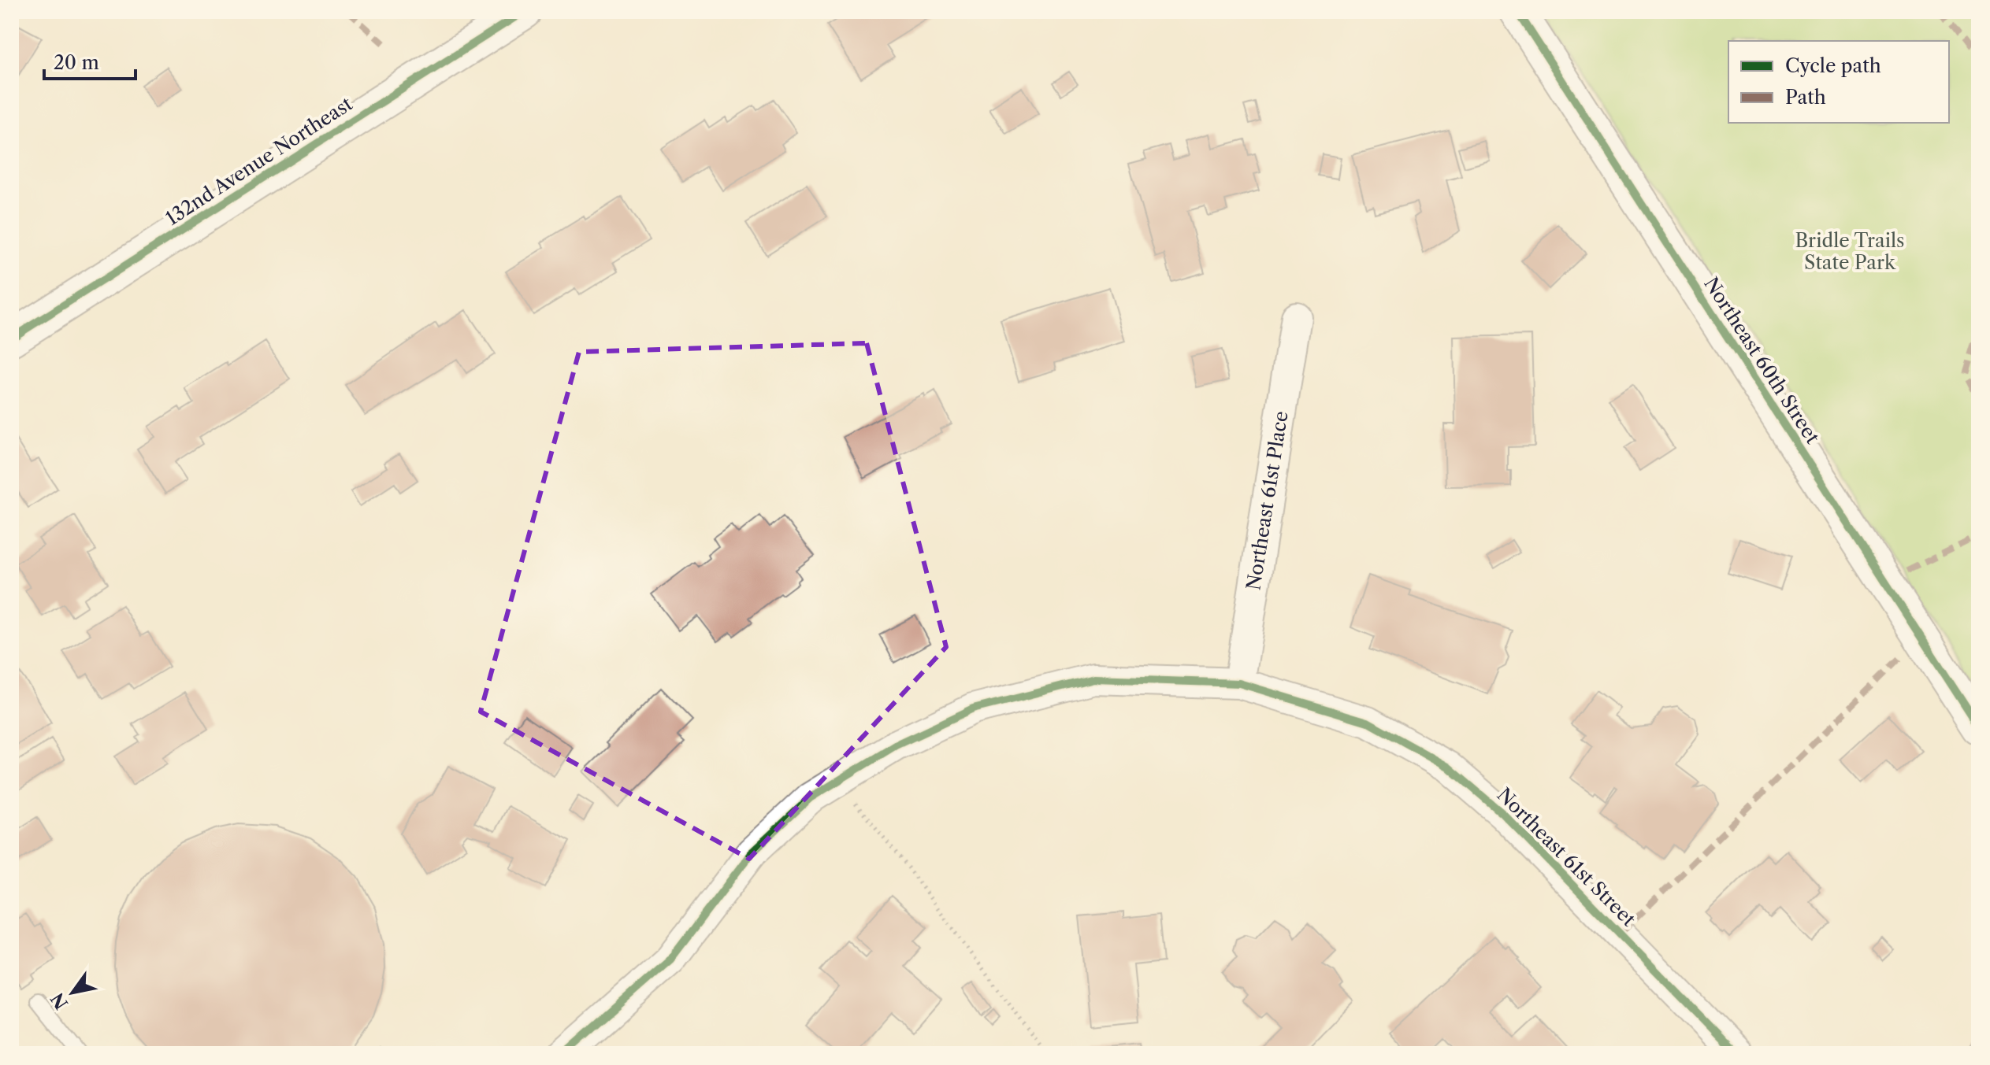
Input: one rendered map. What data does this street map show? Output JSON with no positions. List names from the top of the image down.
{
  "streets": {
    "street": [
      "132nd Avenue Northeast",
      "Northeast 60th Street",
      "Northeast 61st Place",
      "Northeast 61st Street"
    ]
  },
  "crossings": [
    ["Northeast 61st Place", "Northeast 61st Street"]
  ],
  "parks": ["Bridle Trails State Park"],
  "legend": ["Cycle path", "Path"],
  "scale_bar": "20 m",
  "north": "bottom left"
}
